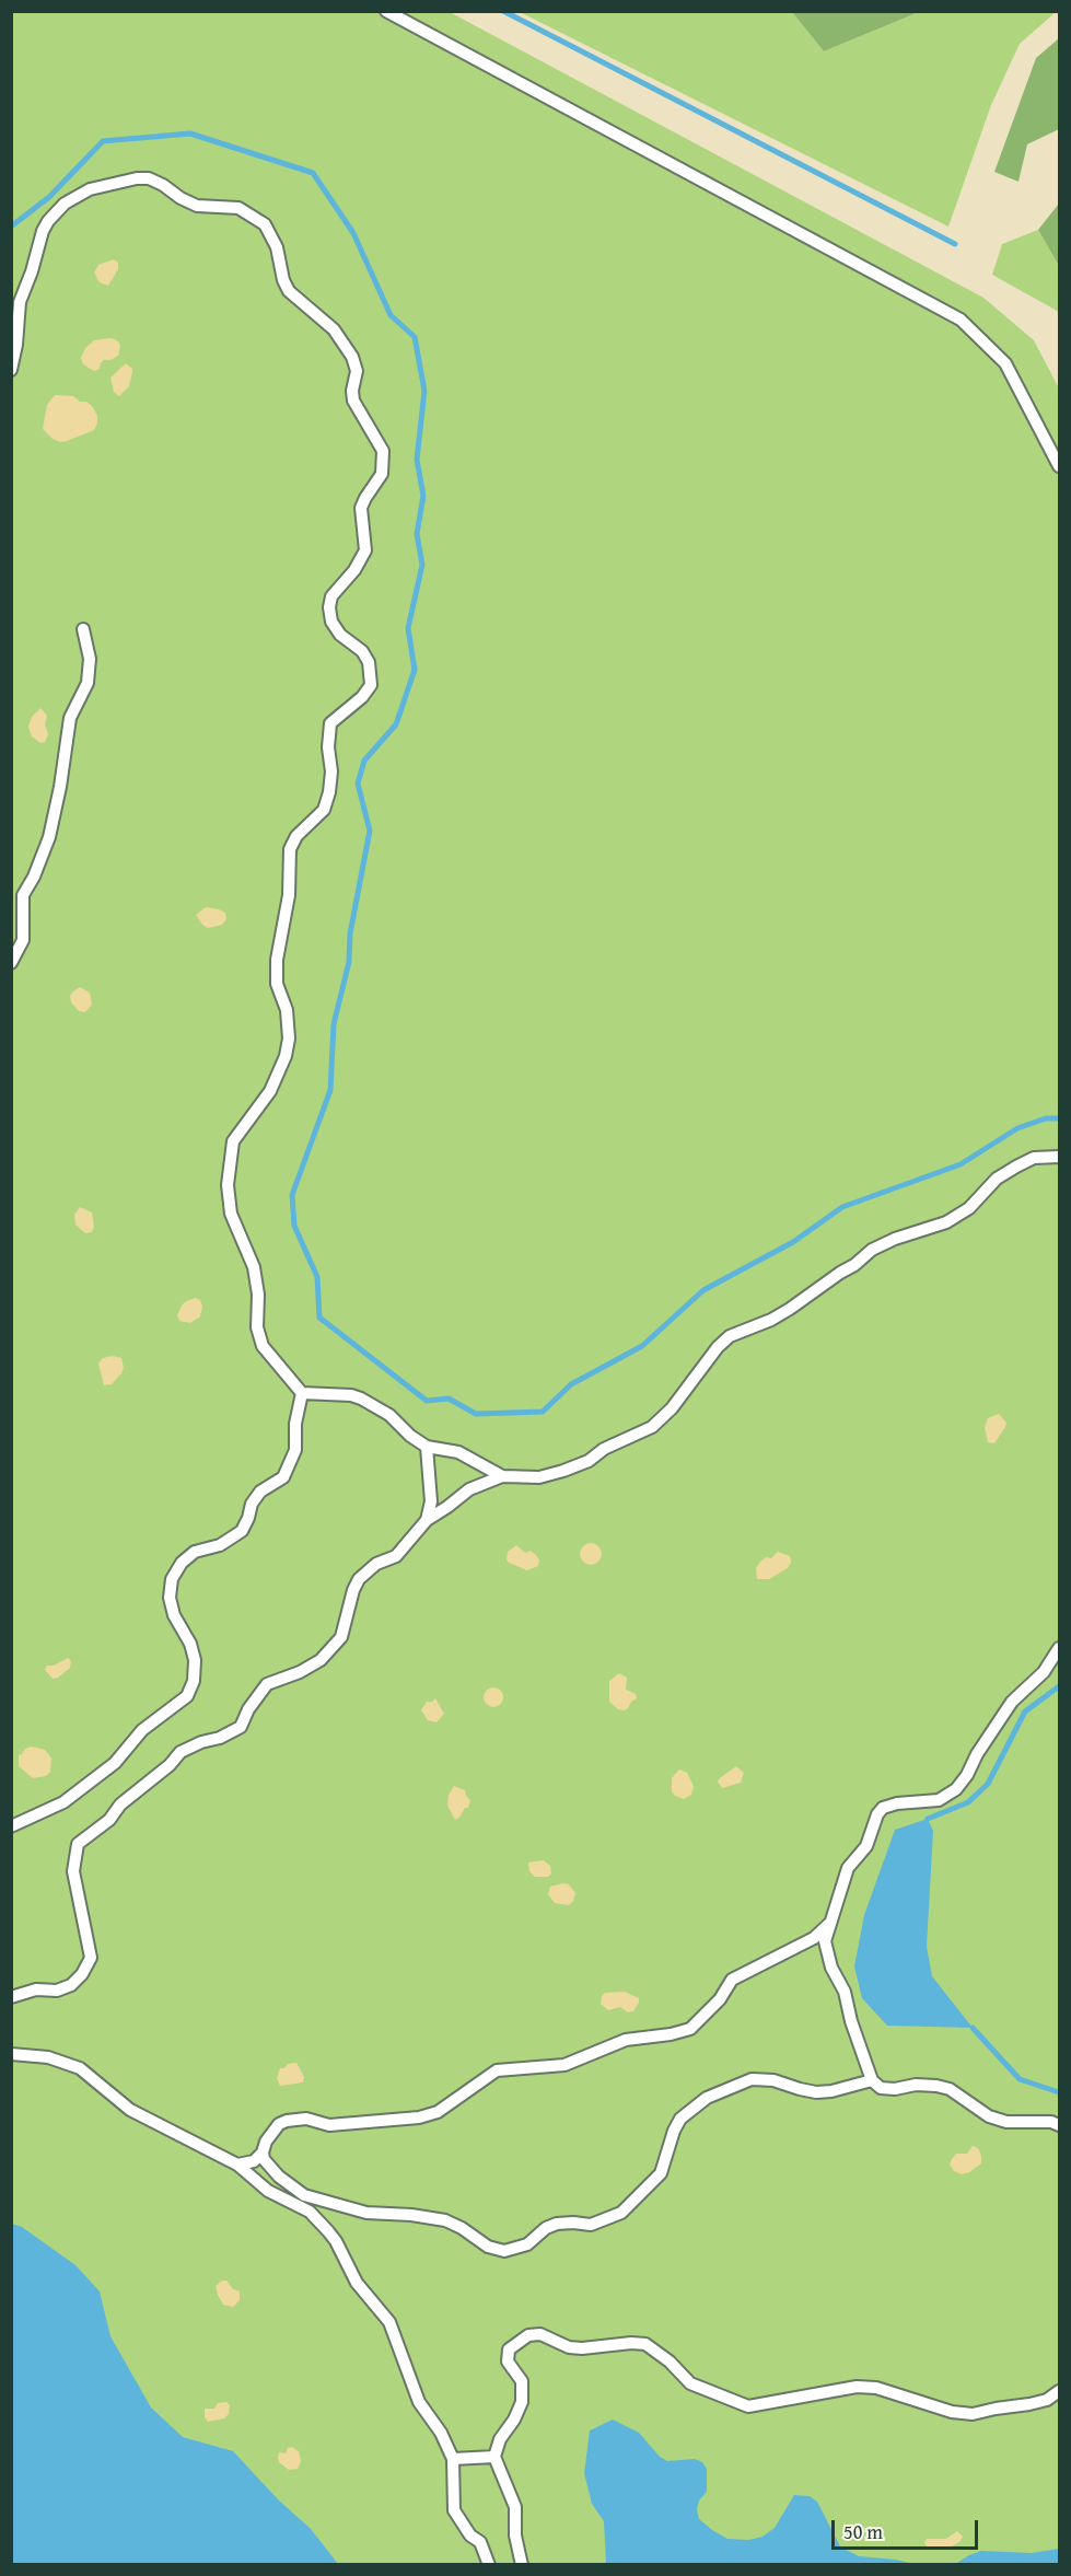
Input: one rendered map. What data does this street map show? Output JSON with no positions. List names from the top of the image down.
{
  "scale_bar": "50 m"
}
